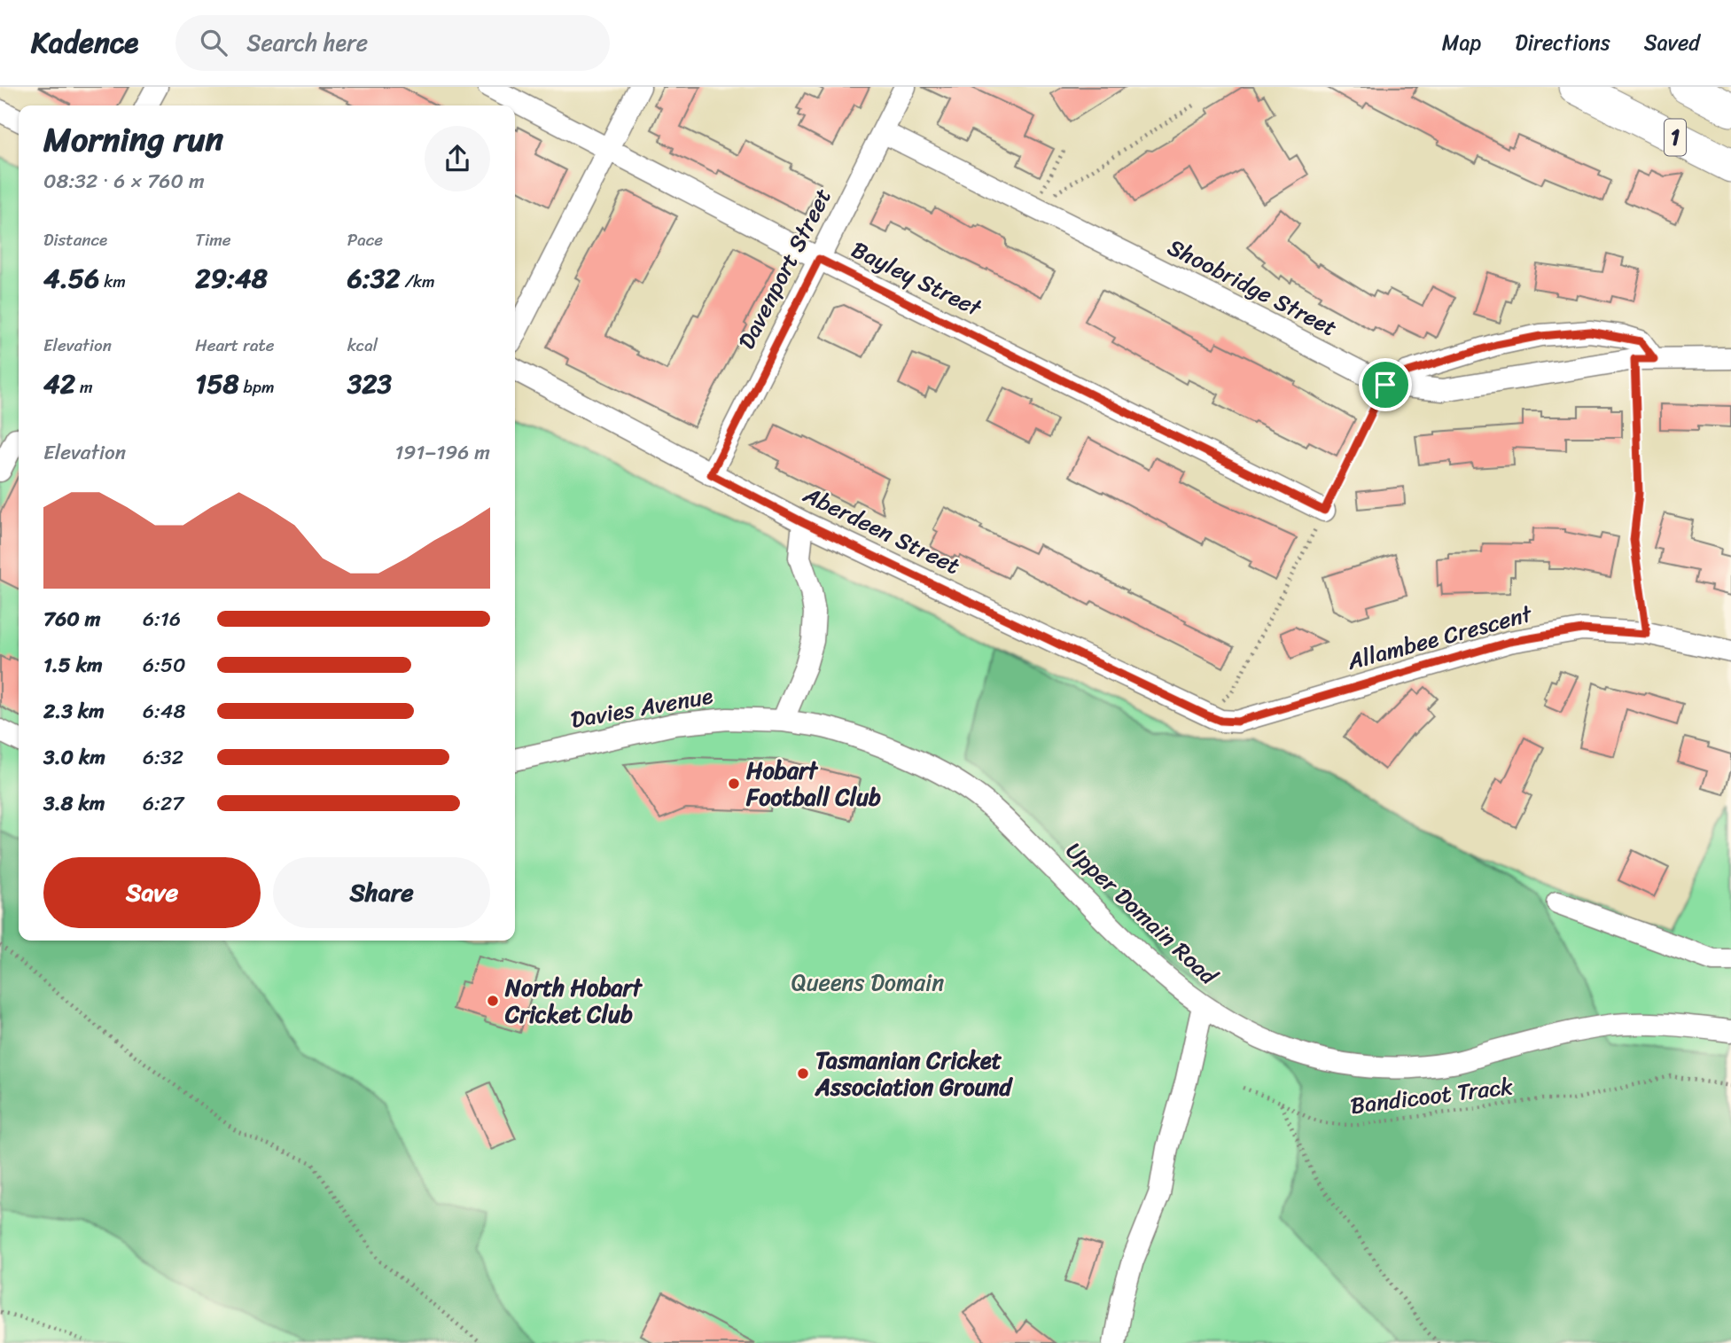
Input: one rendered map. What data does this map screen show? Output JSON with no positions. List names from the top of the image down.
{
  "streets": {
    "highway": ["1"],
    "street": [
      "Davenport Street",
      "Bayley Street",
      "Shoobridge Street",
      "Aberdeen Street",
      "Allambee Crescent",
      "Davies Avenue",
      "Upper Domain Road"
    ],
    "path": ["Bandicoot Track"]
  },
  "crossings": [
    ["Davenport Street", "Bayley Street"],
    ["Davenport Street", "Shoobridge Street"],
    ["Davenport Street", "Aberdeen Street"],
    ["Aberdeen Street", "Allambee Crescent"],
    ["Davies Avenue", "Upper Domain Road"]
  ],
  "parks": ["Queens Domain"],
  "places": ["Hobart Football Club", "North Hobart Cricket Club", "Tasmanian Cricket Association Ground"],
  "page": {
    "header": "Kadence",
    "search": "Search here",
    "nav": ["Map", "Directions", "Saved"],
    "heading": ["Morning run", "08:32 · 6 × 760 m"],
    "stats": [
      ["Distance", "4.56 km"],
      ["Time", "29:48"],
      ["Pace", "6:32 /km"],
      ["Elevation", "42 m"],
      ["Heart rate", "158 bpm"],
      ["kcal", "323"]
    ],
    "chart": ["Elevation", "191–196 m"],
    "list": [
      {
        "name": "760 m",
        "note": "6:16"
      },
      {
        "name": "1.5 km",
        "note": "6:50"
      },
      {
        "name": "2.3 km",
        "note": "6:48"
      },
      {
        "name": "3.0 km",
        "note": "6:32"
      },
      {
        "name": "3.8 km",
        "note": "6:27"
      }
    ],
    "buttons": ["Save", "Share"]
  }
}
